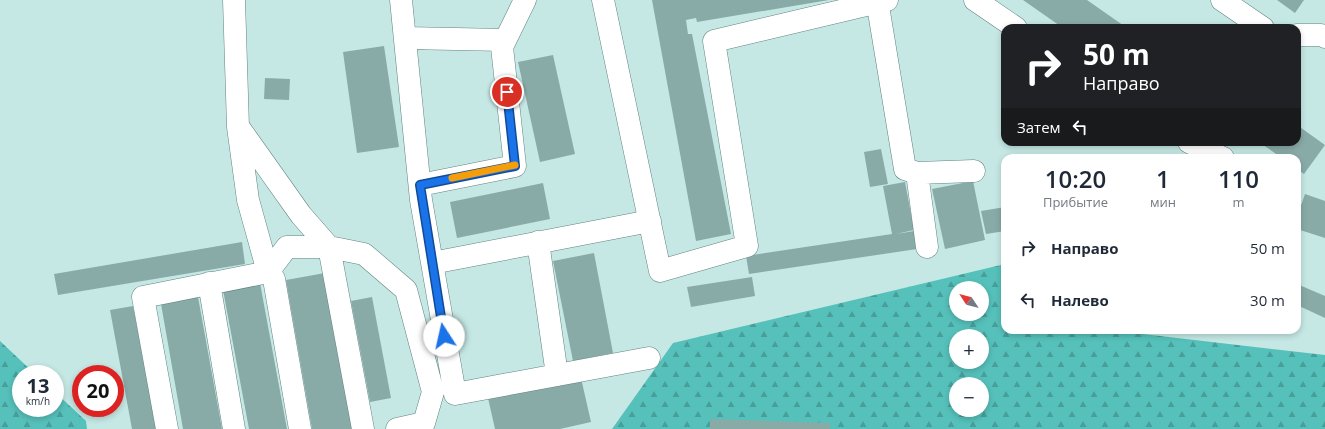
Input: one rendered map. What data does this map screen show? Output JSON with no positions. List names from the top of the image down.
{
  "north": "top left",
  "page": {
    "turn": ["50 m", "Направо"],
    "then": "Затем",
    "eta": [
      "10:20",
      "Прибытие",
      "1",
      "мин",
      "110",
      "m"
    ],
    "list": [
      {
        "name": "Направо",
        "value": "50 m"
      },
      {
        "name": "Налево",
        "value": "30 m"
      }
    ],
    "map_buttons": ["+", "−"],
    "speed": "13 km/h",
    "limit": "20"
  }
}
